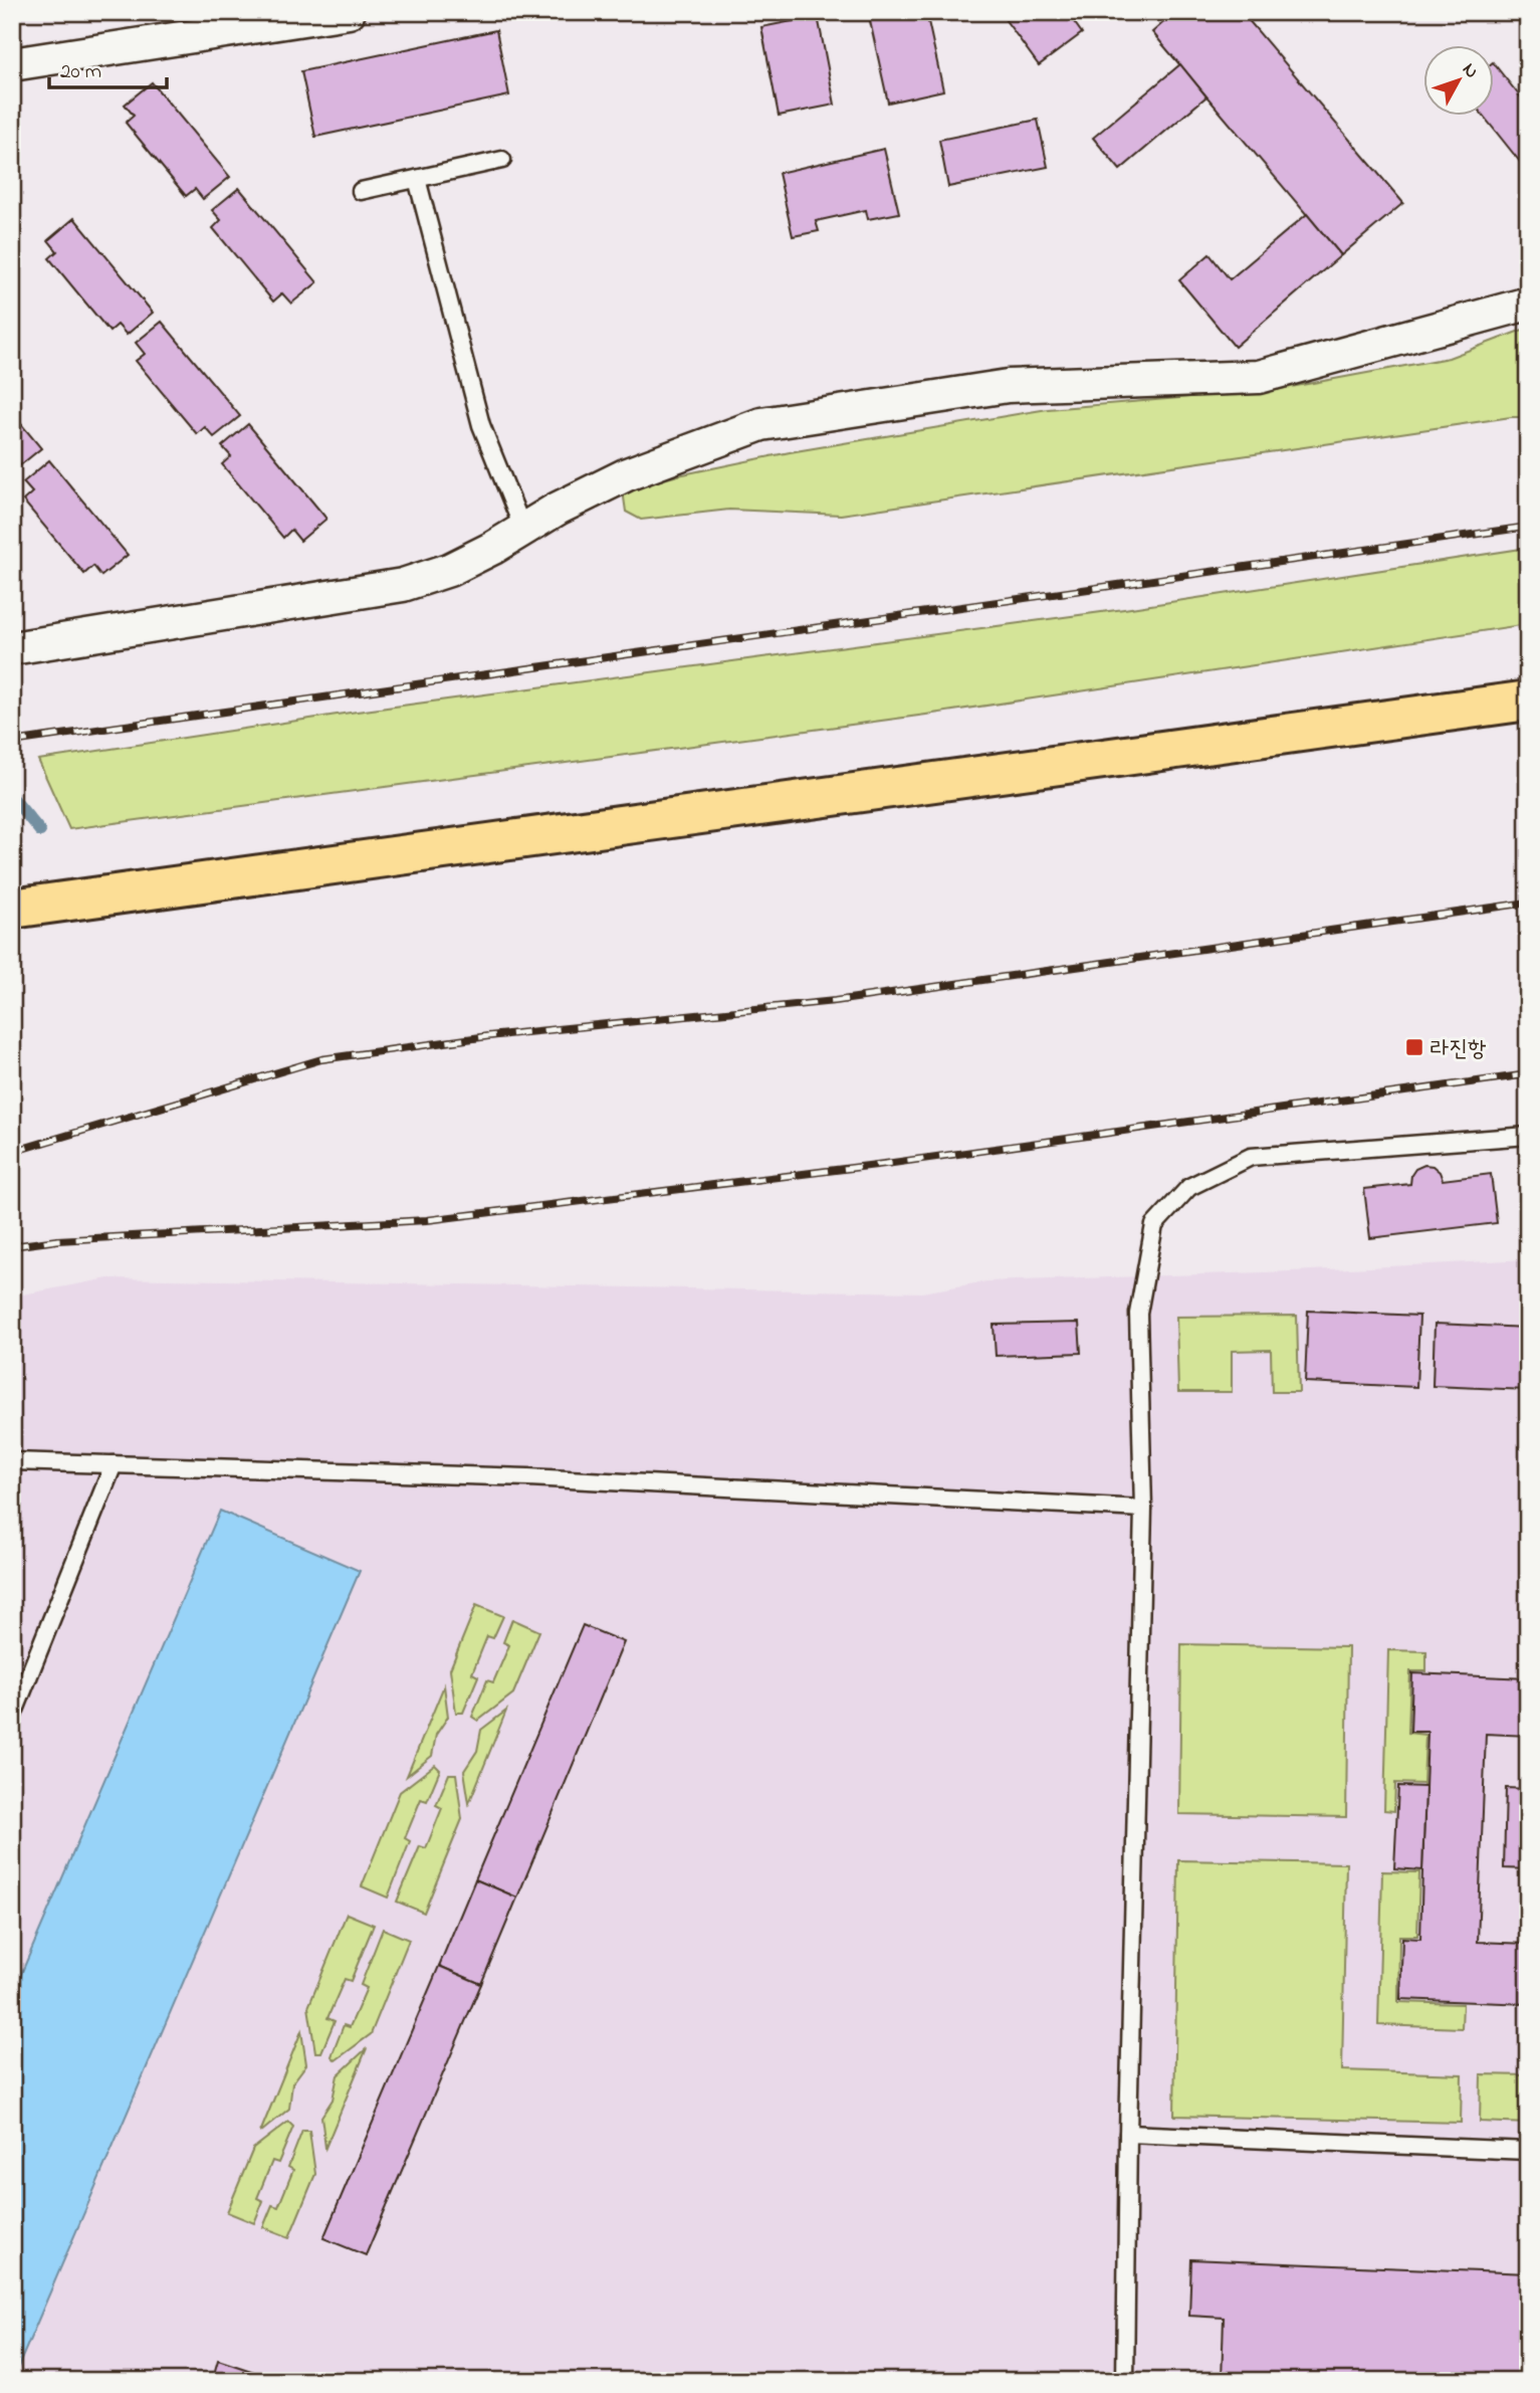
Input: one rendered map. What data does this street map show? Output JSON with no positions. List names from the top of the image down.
{
  "places": {
    "transit": ["라진항"]
  },
  "scale_bar": "20 m",
  "north": "top right"
}
